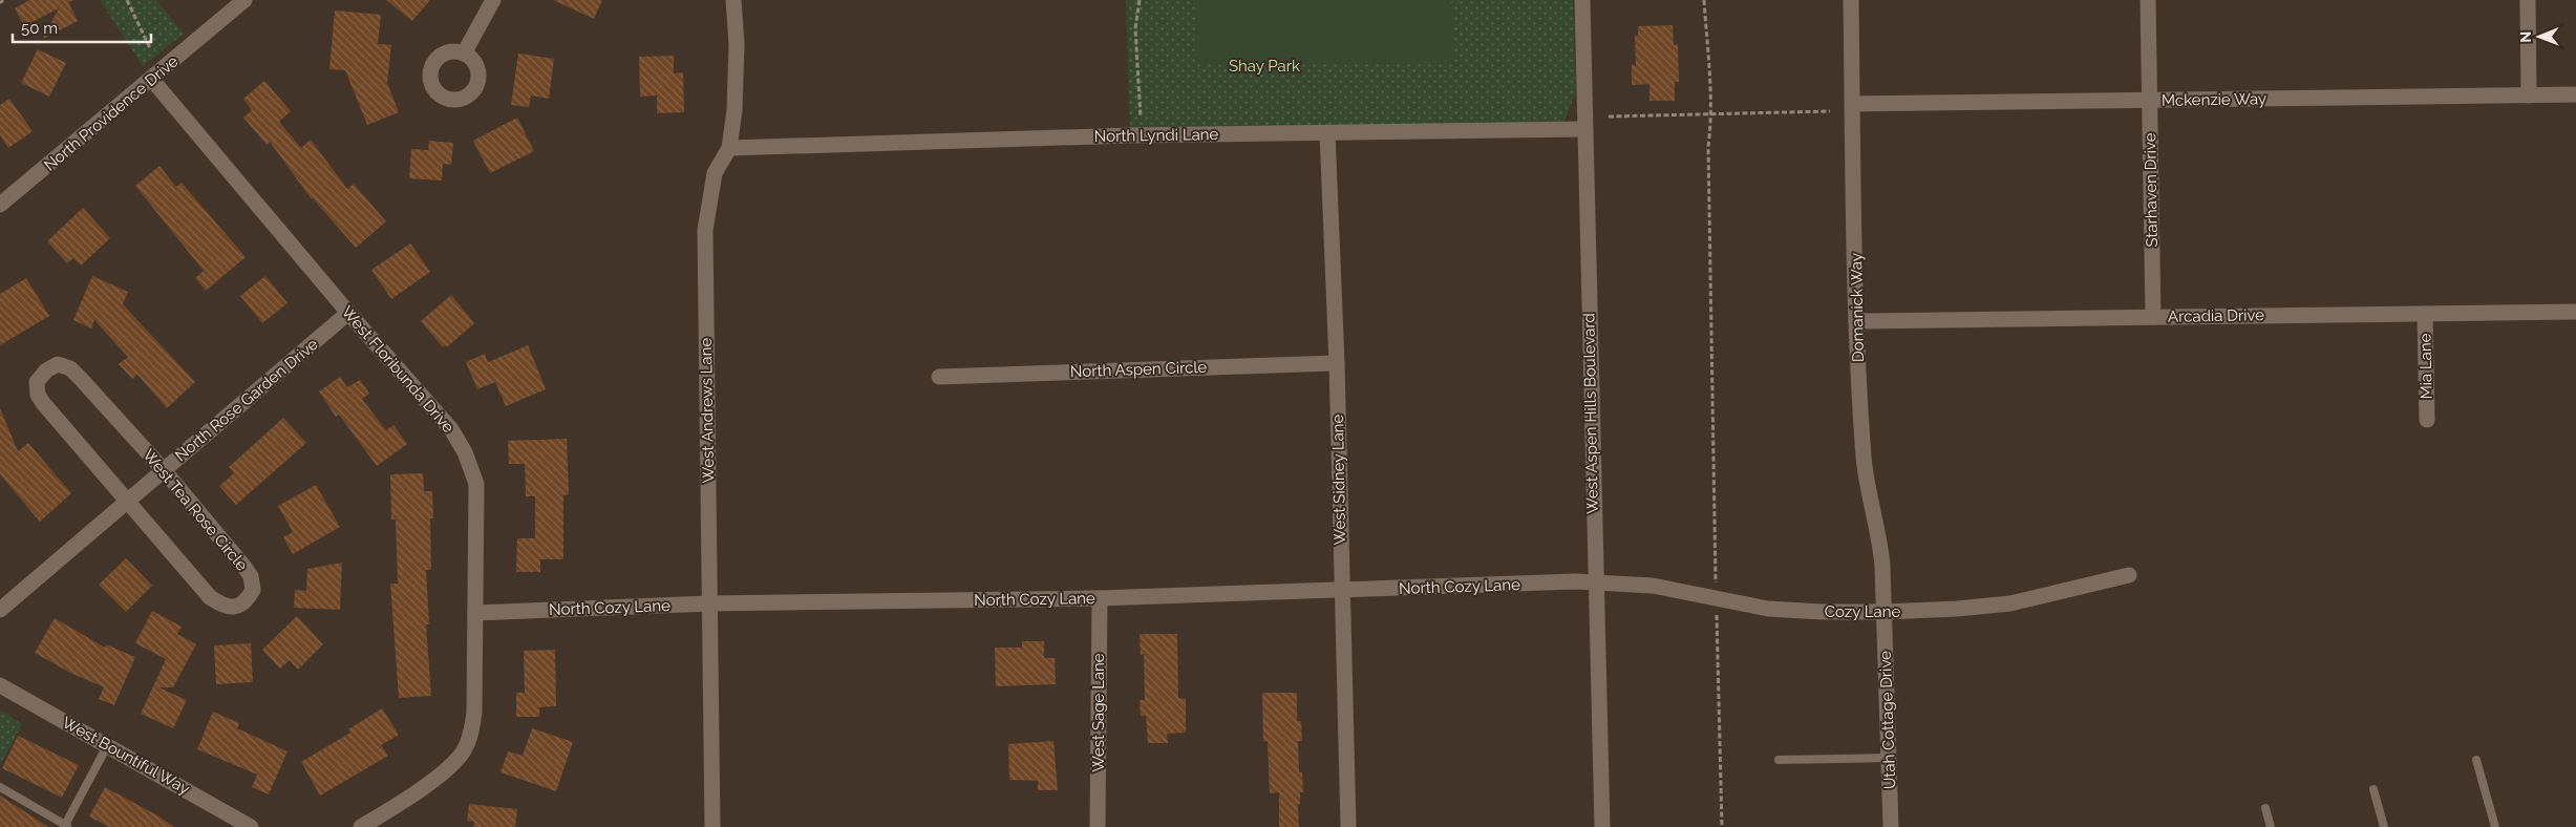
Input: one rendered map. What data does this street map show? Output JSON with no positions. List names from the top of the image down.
{
  "streets": {
    "street": [
      "Mckenzie Way",
      "North Providence Drive",
      "North Lyndi Lane",
      "Starhaven Drive",
      "Domanick Way",
      "Arcadia Drive",
      "Mia Lane",
      "West Floribunda Drive",
      "North Aspen Circle",
      "North Rose Garden Drive",
      "West Andrews Lane",
      "West Aspen Hills Boulevard",
      "West Sidney Lane",
      "West Tea Rose Circle",
      "North Cozy Lane",
      "Cozy Lane",
      "West Sage Lane",
      "Utah Cottage Drive",
      "West Bountiful Way"
    ]
  },
  "crossings": [
    ["Mckenzie Way", "Starhaven Drive"],
    ["Mckenzie Way", "Domanick Way"],
    ["North Providence Drive", "West Floribunda Drive"],
    ["North Lyndi Lane", "West Andrews Lane"],
    ["North Lyndi Lane", "West Aspen Hills Boulevard"],
    ["North Lyndi Lane", "West Sidney Lane"],
    ["Starhaven Drive", "Arcadia Drive"],
    ["Domanick Way", "Arcadia Drive"],
    ["Domanick Way", "Cozy Lane"],
    ["Domanick Way", "Utah Cottage Drive"],
    ["Arcadia Drive", "Mia Lane"],
    ["West Floribunda Drive", "North Rose Garden Drive"],
    ["West Floribunda Drive", "North Cozy Lane"],
    ["North Aspen Circle", "West Sidney Lane"],
    ["North Rose Garden Drive", "West Tea Rose Circle"],
    ["West Andrews Lane", "North Cozy Lane"],
    ["West Aspen Hills Boulevard", "North Cozy Lane"],
    ["West Aspen Hills Boulevard", "Cozy Lane"],
    ["West Sidney Lane", "North Cozy Lane"],
    ["North Cozy Lane", "Cozy Lane"],
    ["North Cozy Lane", "West Sage Lane"],
    ["Cozy Lane", "Utah Cottage Drive"]
  ],
  "parks": ["Shay Park"],
  "scale_bar": "50 m",
  "north": "left"
}
